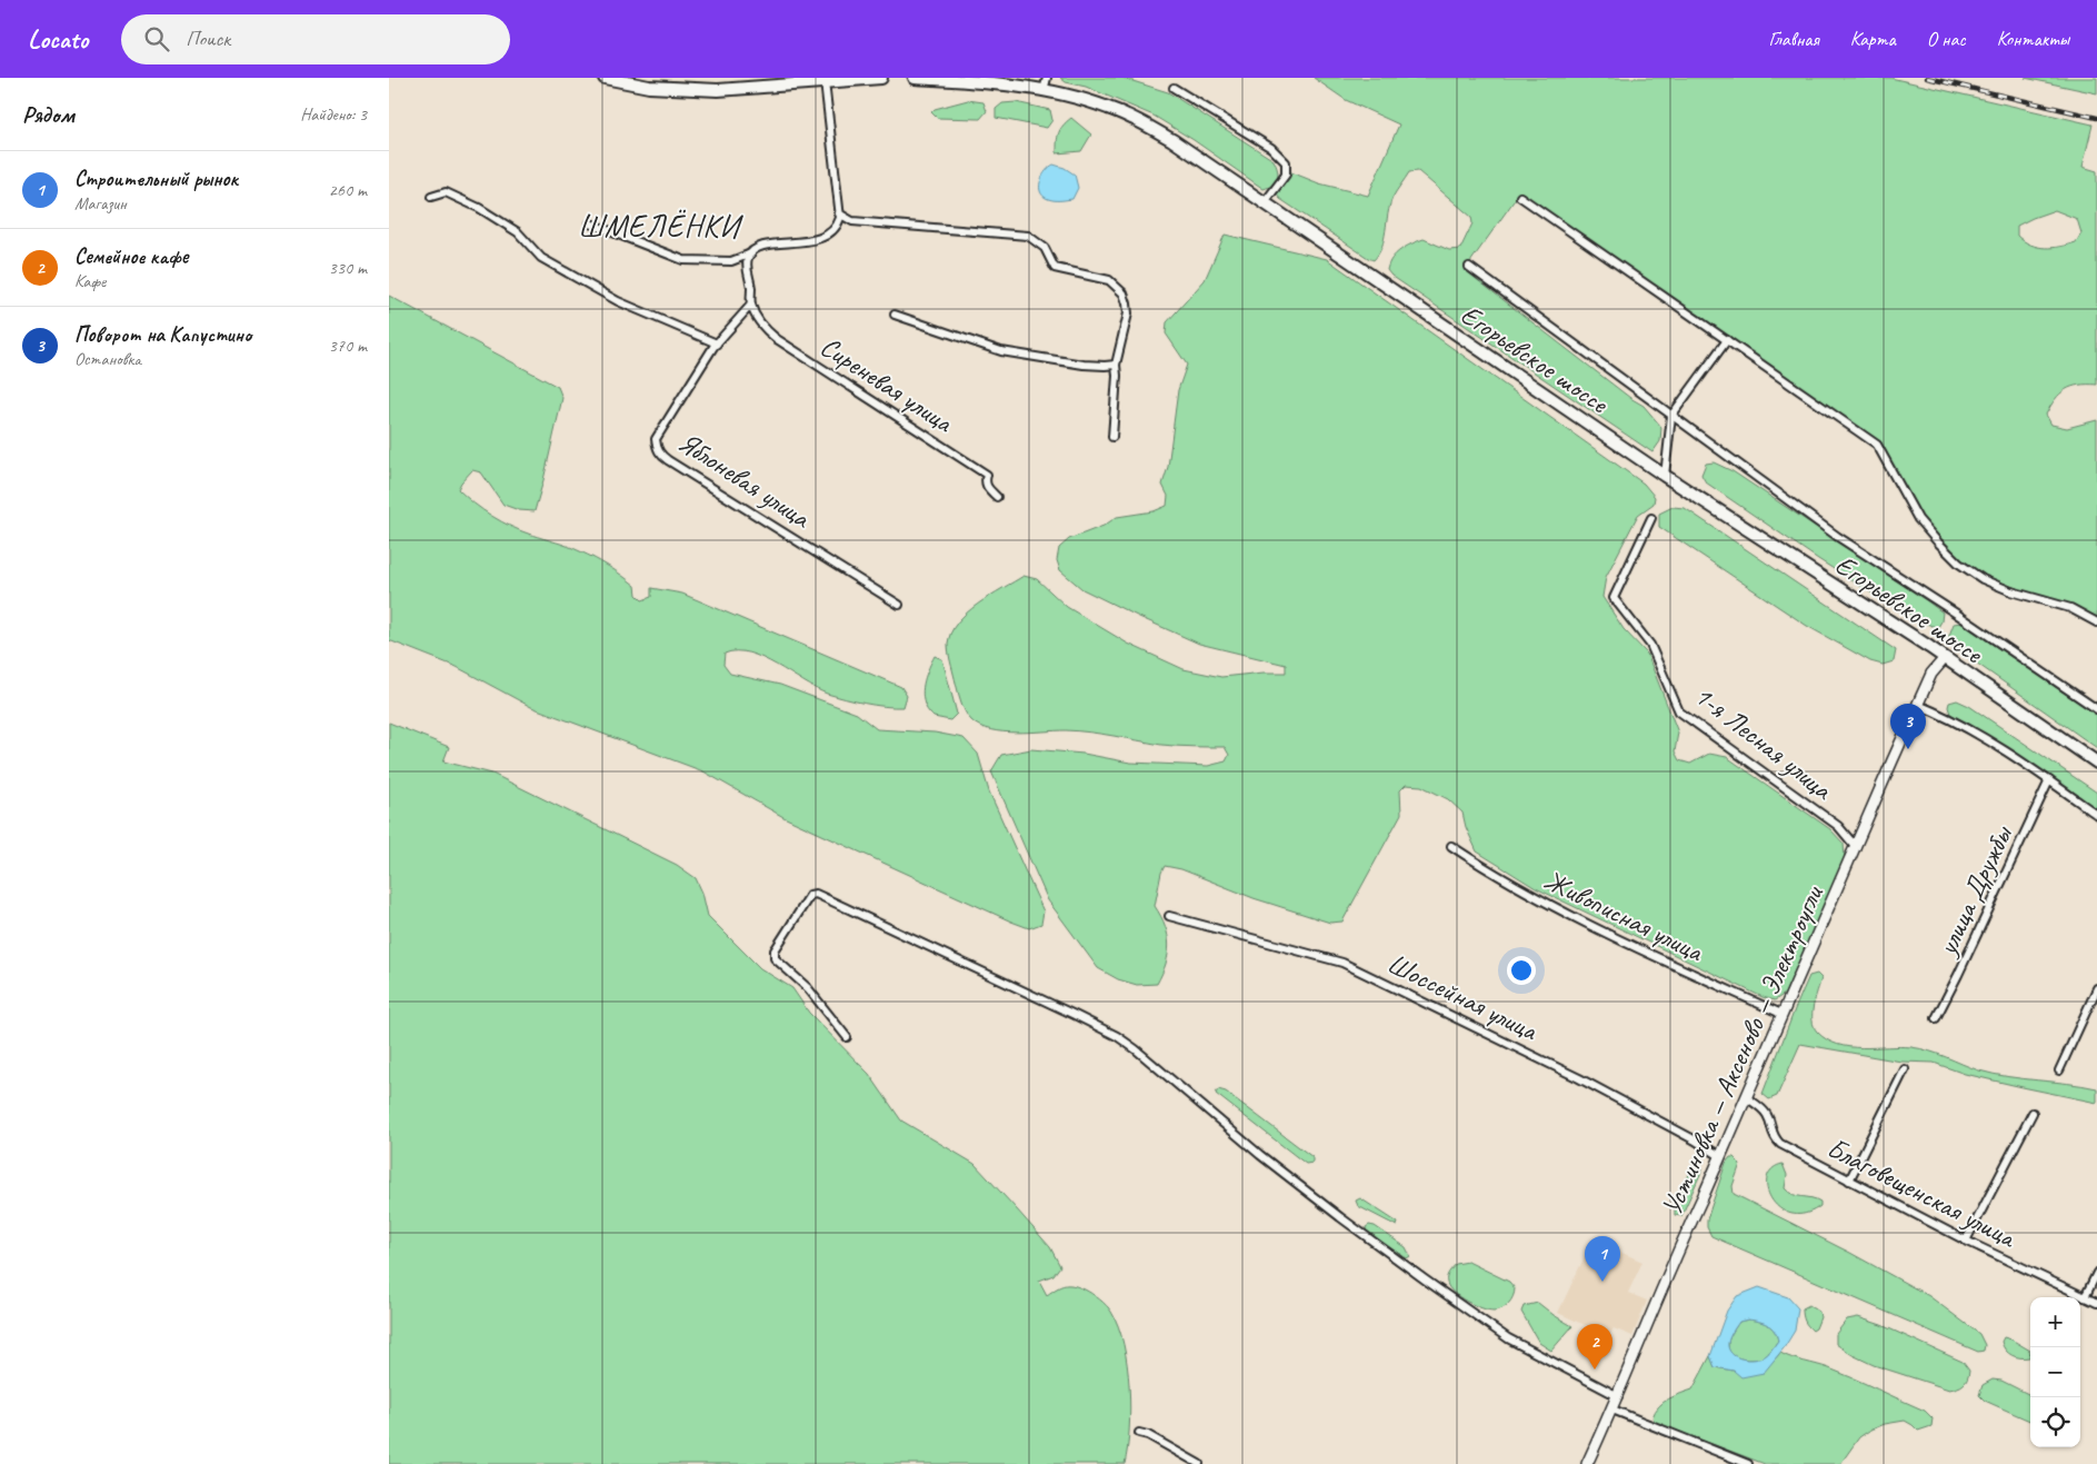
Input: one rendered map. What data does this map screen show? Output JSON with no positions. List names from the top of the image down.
{
  "streets": {
    "main road": ["Егорьевское шоссе", "Устиновка — Аксеново — Электроугли"],
    "street": [
      "Сиреневая улица",
      "Яблоневая улица",
      "1-я Лесная улица",
      "улица Дружбы",
      "Живописная улица",
      "Шоссейная улица",
      "Благовещенская улица"
    ]
  },
  "crossings": [
    ["Егорьевское шоссе", "Устиновка — Аксеново — Электроугли"],
    ["Сиреневая улица", "Яблоневая улица"],
    ["1-я Лесная улица", "Устиновка — Аксеново — Электроугли"],
    ["Живописная улица", "Устиновка — Аксеново — Электроугли"],
    ["Шоссейная улица", "Устиновка — Аксеново — Электроугли"],
    ["Устиновка — Аксеново — Электроугли", "Благовещенская улица"]
  ],
  "districts": ["ШМЕЛЁНКИ"],
  "page": {
    "header": "Locato",
    "search": "Поиск",
    "nav": [
      "Главная",
      "Карта",
      "О нас",
      "Контакты"
    ],
    "heading": ["Рядом", "Найдено: 3"],
    "list": [
      {
        "mark": "1",
        "name": "Строительный рынок",
        "note": "Магазин",
        "value": "260 m"
      },
      {
        "mark": "2",
        "name": "Семейное кафе",
        "note": "Кафе",
        "value": "330 m"
      },
      {
        "mark": "3",
        "name": "Поворот на Капустино",
        "note": "Остановка",
        "value": "370 m"
      }
    ],
    "pins": ["3", "1", "2"],
    "map_buttons": ["+", "−"]
  }
}
